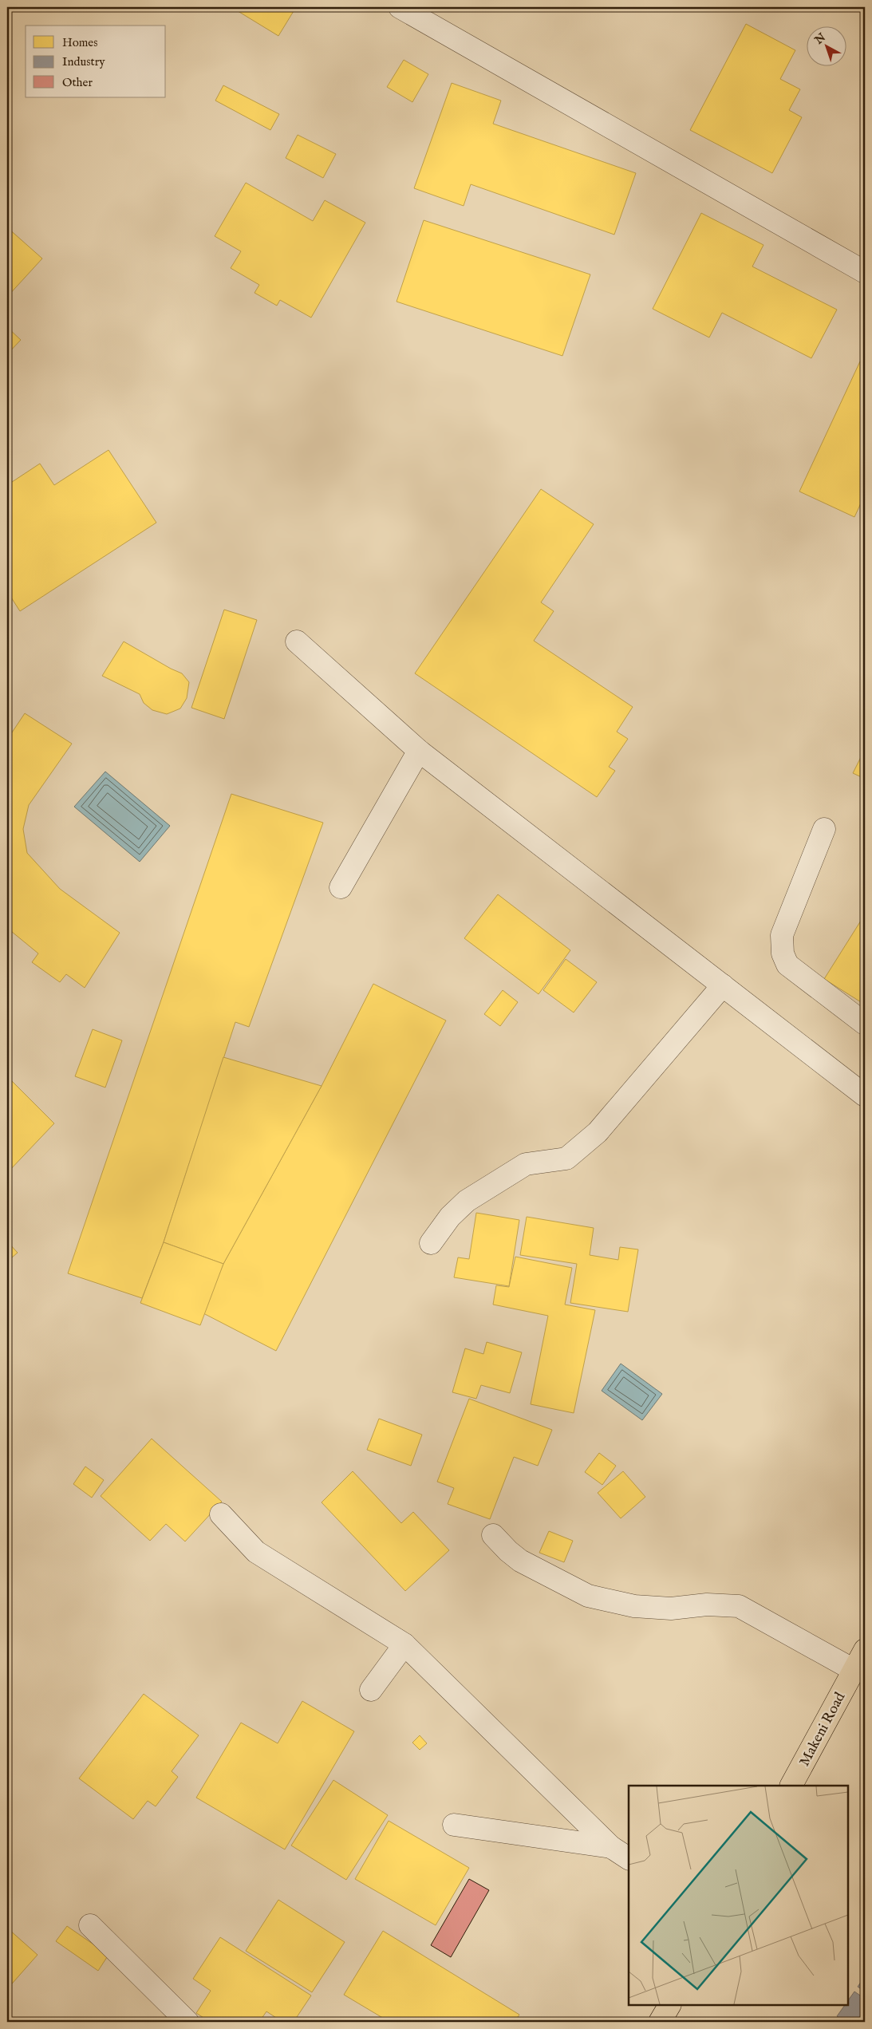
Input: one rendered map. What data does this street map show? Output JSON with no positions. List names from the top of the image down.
{
  "streets": {
    "main road": ["Makeni Road"]
  },
  "legend": ["Homes", "Industry", "Other"],
  "north": "top left"
}
